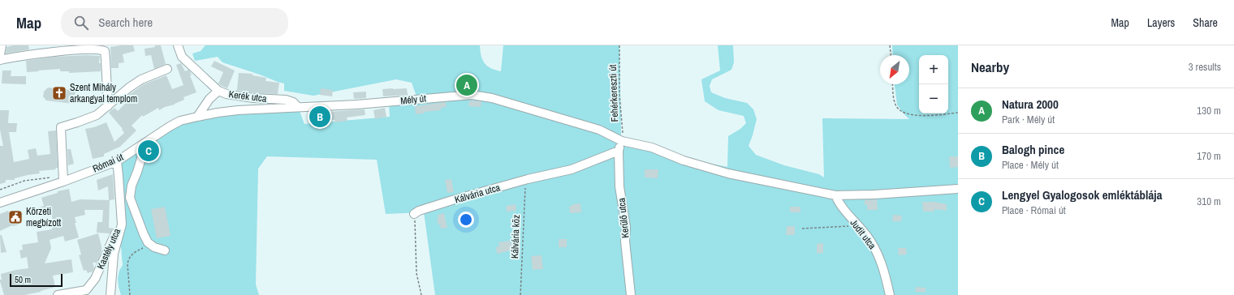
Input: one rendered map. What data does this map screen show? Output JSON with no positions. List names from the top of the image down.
{
  "streets": {
    "street": [
      "Kerék utca",
      "Mély út",
      "Római út",
      "Kálvária utca",
      "Kerülő utca",
      "Judit utca",
      "Kastély utca"
    ],
    "path": ["Fehérkereszti út", "Kálvária köz"]
  },
  "crossings": [
    ["Fehérkereszti út", "Mély út"],
    ["Fehérkereszti út", "Kerülő utca"],
    ["Kerék utca", "Mély út"],
    ["Mély út", "Római út"],
    ["Mély út", "Kerülő utca"],
    ["Mély út", "Judit utca"],
    ["Római út", "Kastély utca"],
    ["Kálvária utca", "Kerülő utca"],
    ["Kálvária utca", "Kálvária köz"]
  ],
  "places": {
    "church": ["Szent Mihály arkangyal templom"],
    "public building": ["Körzeti megbízott"]
  },
  "scale_bar": "50 m",
  "north": "bottom left",
  "page": {
    "header": "Map",
    "search": "Search here",
    "nav": ["Map", "Layers", "Share"],
    "heading": ["Nearby", "3 results"],
    "map_buttons": ["+", "−"],
    "pins": ["A", "B", "C"],
    "list": [
      {
        "mark": "A",
        "name": "Natura 2000",
        "note": "Park · Mély út",
        "value": "130 m"
      },
      {
        "mark": "B",
        "name": "Balogh pince",
        "note": "Place · Mély út",
        "value": "170 m"
      },
      {
        "mark": "C",
        "name": "Lengyel Gyalogosok emléktáblája",
        "note": "Place · Római út",
        "value": "310 m"
      }
    ],
    "scale": "50 m"
  }
}
